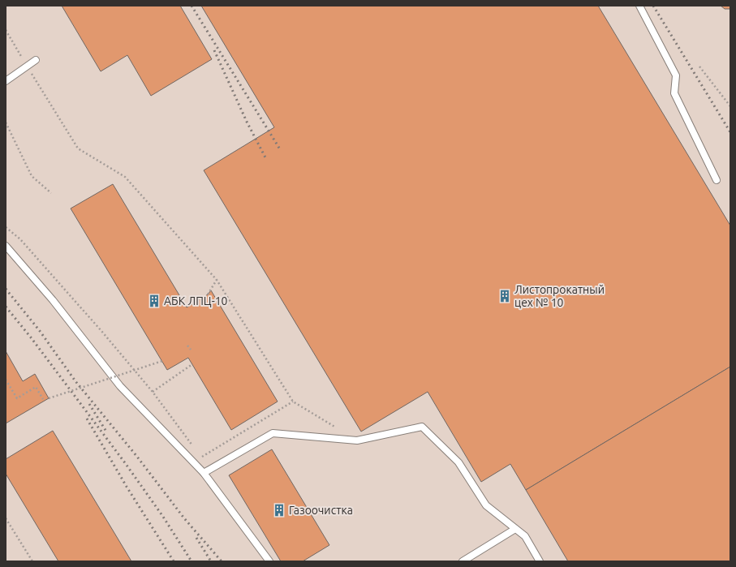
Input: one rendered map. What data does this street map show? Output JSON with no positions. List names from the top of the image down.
{
  "places": {
    "building": ["Листопрокатный цех № 10", "АБК ЛПЦ-10", "Газоочистка"]
  }
}
